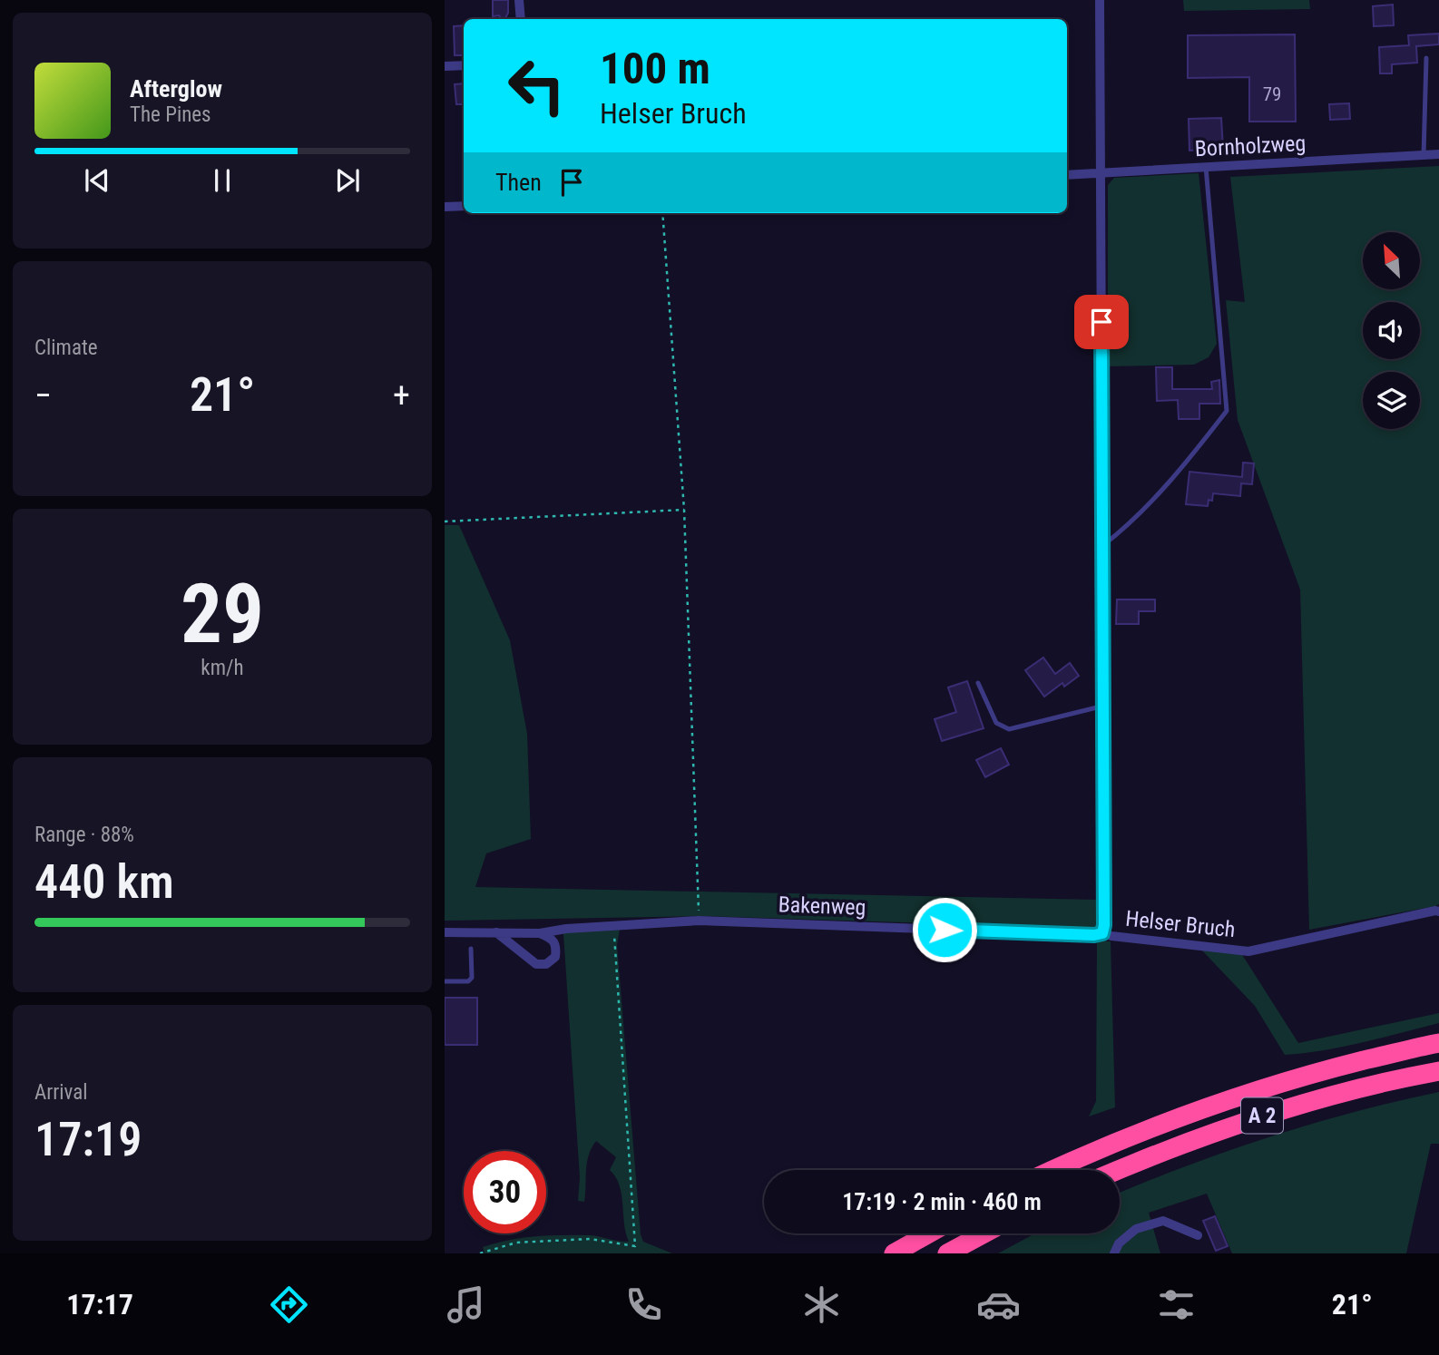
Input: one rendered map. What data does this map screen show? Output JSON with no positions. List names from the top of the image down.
{
  "streets": {
    "highway": ["A 2"],
    "street": ["Bornholzweg", "Bakenweg", "Helser Bruch"]
  },
  "crossings": [
    ["Bornholzweg", "Helser Bruch"],
    ["Bakenweg", "Helser Bruch"]
  ],
  "house_numbers": ["79"],
  "north": "top left",
  "page": {
    "turn": ["100 m", "Helser Bruch"],
    "song": ["Afterglow", "The Pines"],
    "then": "Then",
    "tile": [
      "Climate",
      ["29", "km/h"],
      ["Range · 88%", "440 km"],
      ["Arrival", "17:19"]
    ],
    "heat": ["−", "21°", "+"],
    "limit": "30",
    "trip": "17:19 · 2 min · 460 m",
    "tabs": ["17:17", "21°"]
  }
}
